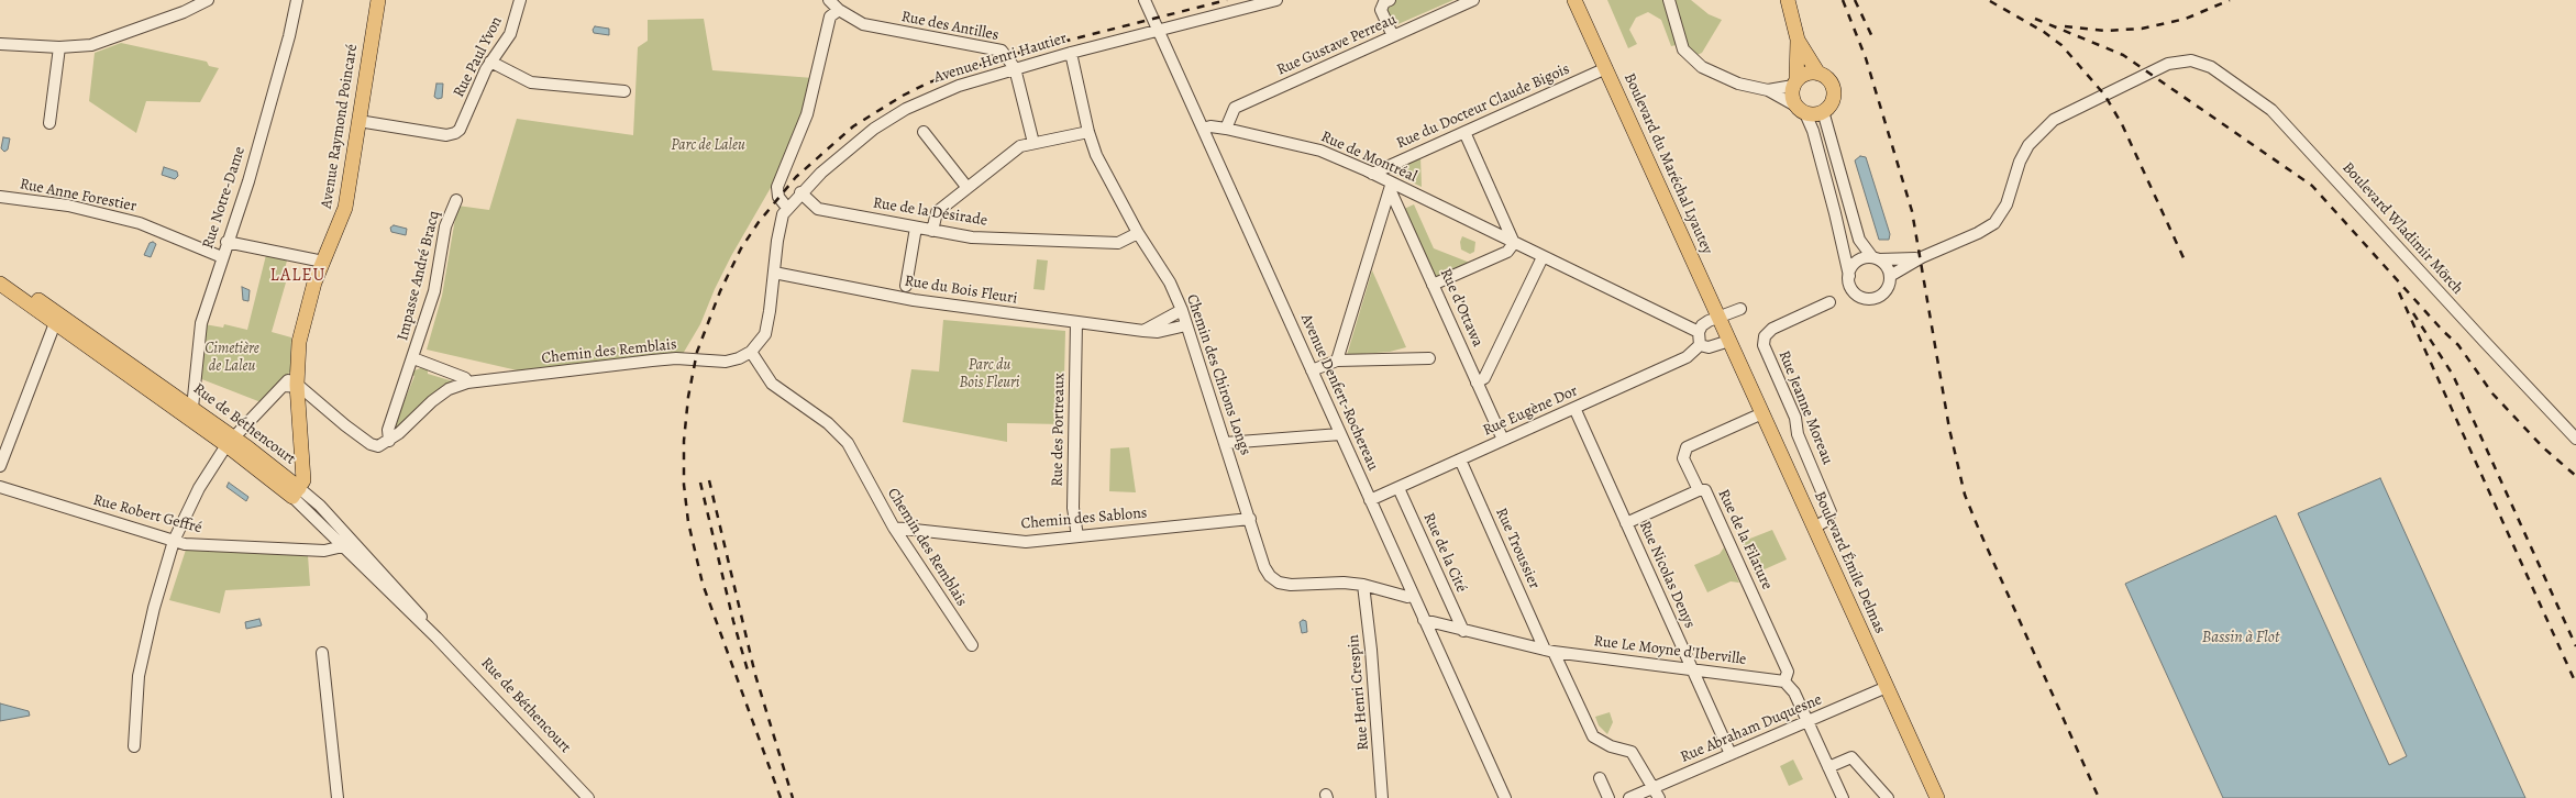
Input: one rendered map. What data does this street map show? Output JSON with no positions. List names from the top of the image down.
{
  "streets": {
    "main road": [
      "Avenue Raymond Poincaré",
      "Boulevard du Maréchal Lyautey",
      "Rue de Béthencourt",
      "Boulevard Émile Delmas"
    ],
    "street": [
      "Rue des Antilles",
      "Rue Gustave Perreau",
      "Rue Paul Yvon",
      "Avenue Henri Hautier",
      "Rue du Docteur Claude Bigois",
      "Rue de Montréal",
      "Rue Anne Forestier",
      "Rue Notre-Dame",
      "Rue de la Désirade",
      "Boulevard Wladimir Mörch",
      "Impasse André Bracq",
      "Rue du Bois Fleuri",
      "Rue d'Ottawa",
      "Chemin des Remblais",
      "Chemin des Chirons Longs",
      "Avenue Denfert-Rochereau",
      "Rue Jeanne Moreau",
      "Rue Eugène Dor",
      "Rue des Portreaux",
      "Rue Robert Geffré",
      "Chemin des Sablons",
      "Rue de la Filature",
      "Rue Troussier",
      "Rue de la Cité",
      "Rue Nicolas Denys",
      "Rue Le Moyne d'Iberville",
      "Rue Henri Crespin",
      "Rue Abraham Duquesne"
    ]
  },
  "crossings": [
    ["Rue des Antilles", "Avenue Henri Hautier"],
    ["Rue Gustave Perreau", "Rue de Montréal"],
    ["Rue Paul Yvon", "Avenue Raymond Poincaré"],
    ["Avenue Henri Hautier", "Rue de la Désirade"],
    ["Avenue Henri Hautier", "Rue du Bois Fleuri"],
    ["Avenue Henri Hautier", "Chemin des Remblais"],
    ["Avenue Henri Hautier", "Chemin des Chirons Longs"],
    ["Avenue Henri Hautier", "Avenue Denfert-Rochereau"],
    ["Rue du Docteur Claude Bigois", "Rue de Montréal"],
    ["Rue du Docteur Claude Bigois", "Boulevard du Maréchal Lyautey"],
    ["Avenue Raymond Poincaré", "Rue de Béthencourt"],
    ["Rue de Montréal", "Rue d'Ottawa"],
    ["Rue de Montréal", "Avenue Denfert-Rochereau"],
    ["Boulevard du Maréchal Lyautey", "Boulevard Émile Delmas"],
    ["Rue Anne Forestier", "Rue Notre-Dame"],
    ["Rue Notre-Dame", "Rue de Béthencourt"],
    ["Rue de la Désirade", "Chemin des Chirons Longs"],
    ["Impasse André Bracq", "Chemin des Remblais"],
    ["Rue du Bois Fleuri", "Chemin des Chirons Longs"],
    ["Rue du Bois Fleuri", "Rue des Portreaux"],
    ["Rue d'Ottawa", "Rue Eugène Dor"],
    ["Chemin des Remblais", "Chemin des Sablons"],
    ["Chemin des Chirons Longs", "Avenue Denfert-Rochereau"],
    ["Chemin des Chirons Longs", "Chemin des Sablons"],
    ["Chemin des Chirons Longs", "Rue Henri Crespin"],
    ["Avenue Denfert-Rochereau", "Rue Eugène Dor"],
    ["Avenue Denfert-Rochereau", "Rue Le Moyne d'Iberville"],
    ["Rue Jeanne Moreau", "Boulevard Émile Delmas"],
    ["Rue Eugène Dor", "Rue Troussier"],
    ["Rue Eugène Dor", "Rue de la Cité"],
    ["Rue Eugène Dor", "Rue Nicolas Denys"],
    ["Rue de Béthencourt", "Rue Robert Geffré"],
    ["Rue des Portreaux", "Chemin des Sablons"],
    ["Rue de la Filature", "Rue Nicolas Denys"],
    ["Rue de la Filature", "Rue Le Moyne d'Iberville"],
    ["Rue Troussier", "Rue Le Moyne d'Iberville"],
    ["Rue Troussier", "Rue Abraham Duquesne"],
    ["Rue de la Cité", "Rue Le Moyne d'Iberville"],
    ["Boulevard Émile Delmas", "Rue Abraham Duquesne"],
    ["Rue Nicolas Denys", "Rue Le Moyne d'Iberville"],
    ["Rue Nicolas Denys", "Rue Abraham Duquesne"]
  ],
  "districts": ["LALEU"],
  "water": ["Bassin à Flot"],
  "parks": ["Parc de Laleu", "Cimetière de Laleu", "Parc du Bois Fleuri"]
}
